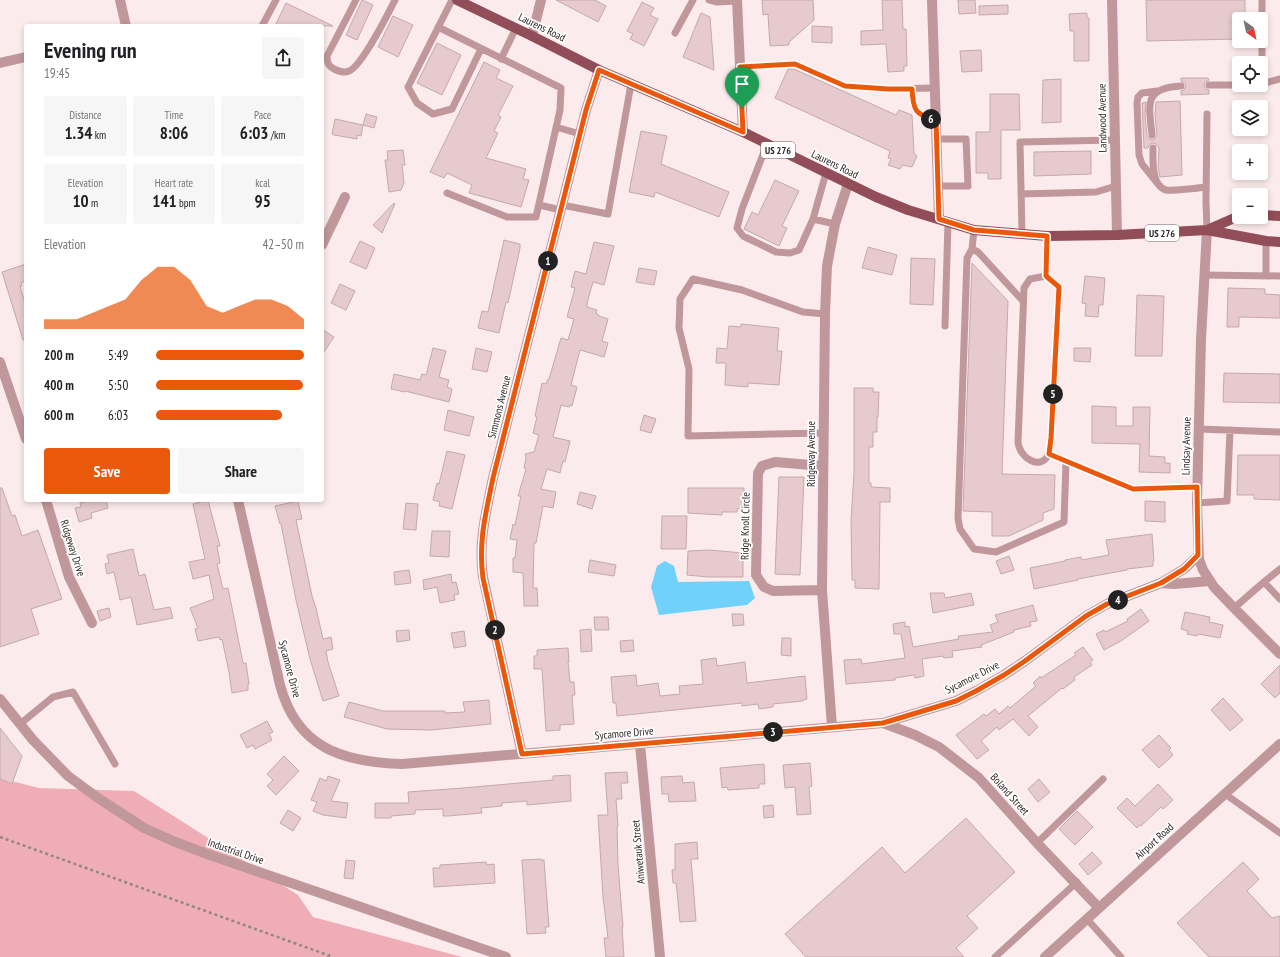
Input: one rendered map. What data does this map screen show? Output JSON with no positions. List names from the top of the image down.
{
  "streets": {
    "main road": ["Laurens Road", "US 276"],
    "street": [
      "Landwood Avenue",
      "Simmons Avenue",
      "Lindsay Avenue",
      "Ridgeway Avenue",
      "Ridge Knoll Circle",
      "Ridgeway Drive",
      "Sycamore Drive",
      "Boland Street",
      "Airport Road",
      "Industrial Drive",
      "Aniwetauk Street"
    ]
  },
  "crossings": [
    ["Laurens Road", "Landwood Avenue"],
    ["Laurens Road", "Simmons Avenue"],
    ["Laurens Road", "Lindsay Avenue"],
    ["Laurens Road", "Ridgeway Avenue"],
    ["Simmons Avenue", "Sycamore Drive"],
    ["Lindsay Avenue", "Sycamore Drive"],
    ["Ridgeway Avenue", "Ridge Knoll Circle"],
    ["Ridgeway Avenue", "Sycamore Drive"],
    ["Sycamore Drive", "Boland Street"],
    ["Sycamore Drive", "Aniwetauk Street"],
    ["Boland Street", "Airport Road"]
  ],
  "north": "bottom right",
  "page": {
    "map_buttons": ["+", "−"],
    "heading": ["Evening run", "19:45"],
    "stats": [
      ["Distance", "1.34 km"],
      ["Time", "8:06"],
      ["Pace", "6:03 /km"],
      ["Elevation", "10 m"],
      ["Heart rate", "141 bpm"],
      ["kcal", "95"]
    ],
    "pins": [
      "6",
      "1",
      "5",
      "4",
      "2",
      "3"
    ],
    "chart": ["Elevation", "42–50 m"],
    "list": [
      {
        "name": "200 m",
        "note": "5:49"
      },
      {
        "name": "400 m",
        "note": "5:50"
      },
      {
        "name": "600 m",
        "note": "6:03"
      }
    ],
    "buttons": ["Save", "Share"]
  }
}
